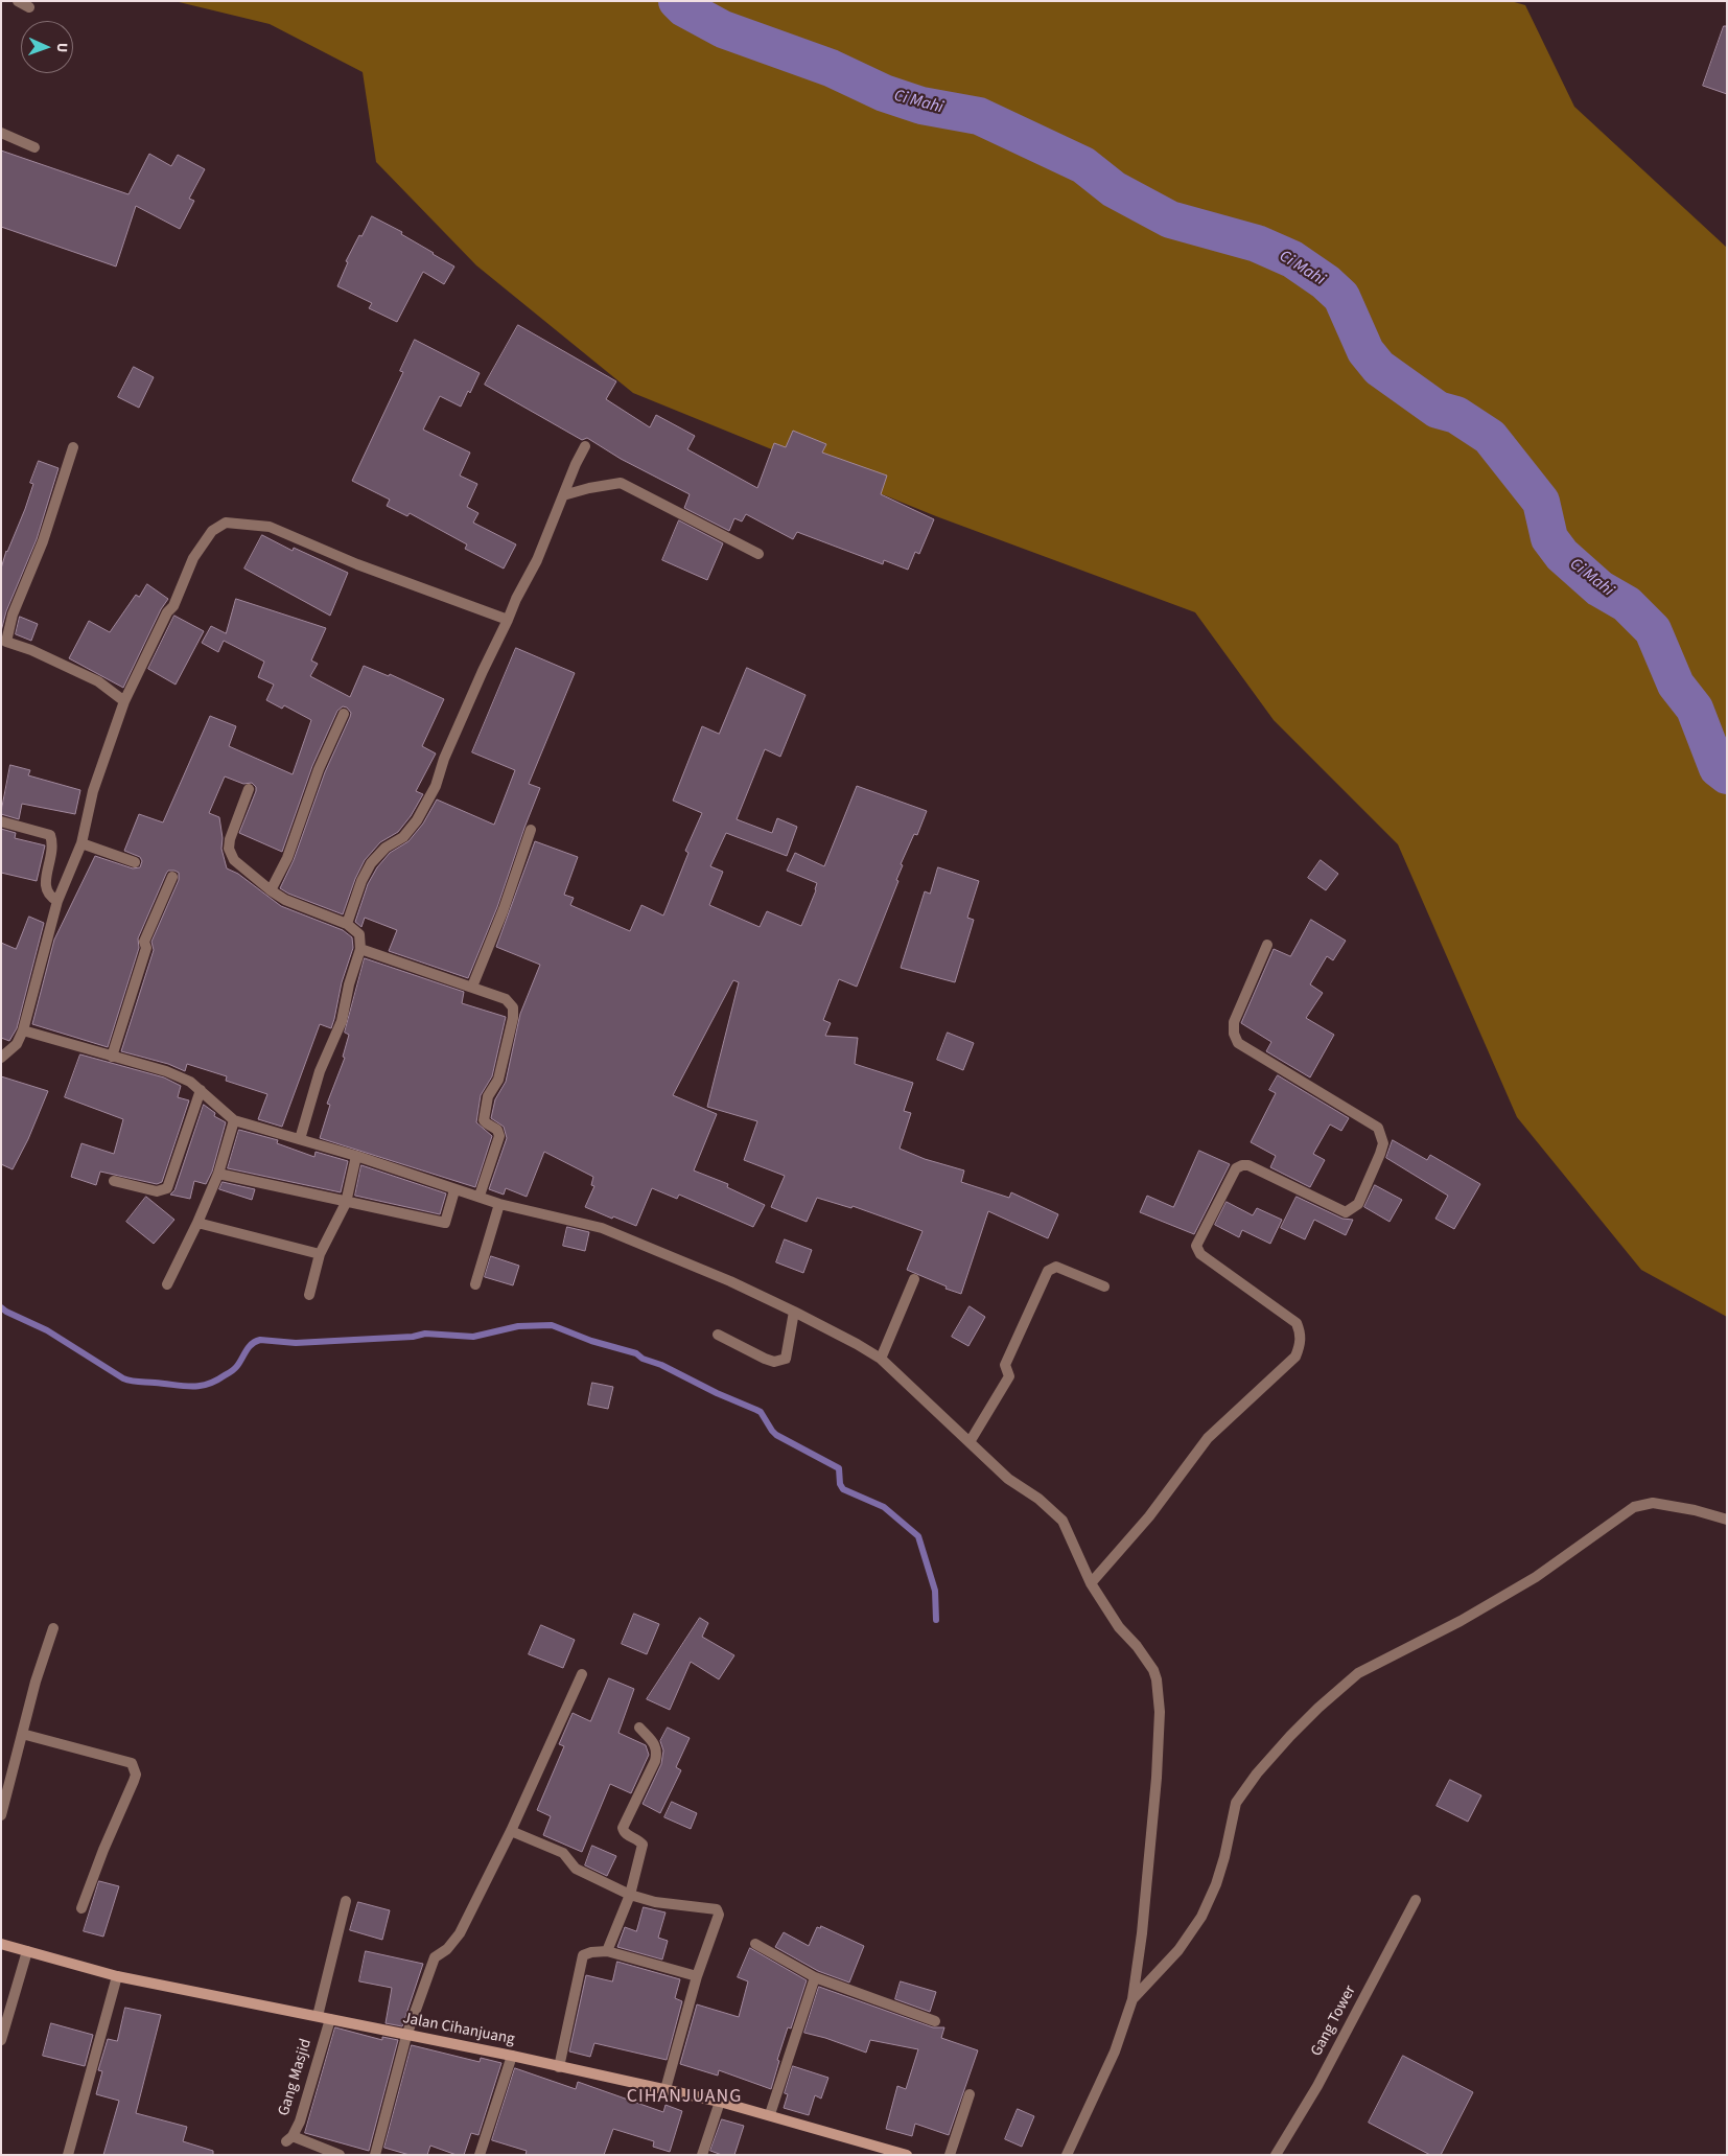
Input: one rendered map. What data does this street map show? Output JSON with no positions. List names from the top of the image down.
{
  "streets": {
    "main road": ["Jalan Cihanjuang"],
    "street": ["Gang Tower", "Gang Masjid"]
  },
  "crossings": [
    ["Jalan Cihanjuang", "Gang Masjid"]
  ],
  "districts": ["CIHANJUANG"],
  "water": ["Ci Mahi"],
  "north": "right"
}
